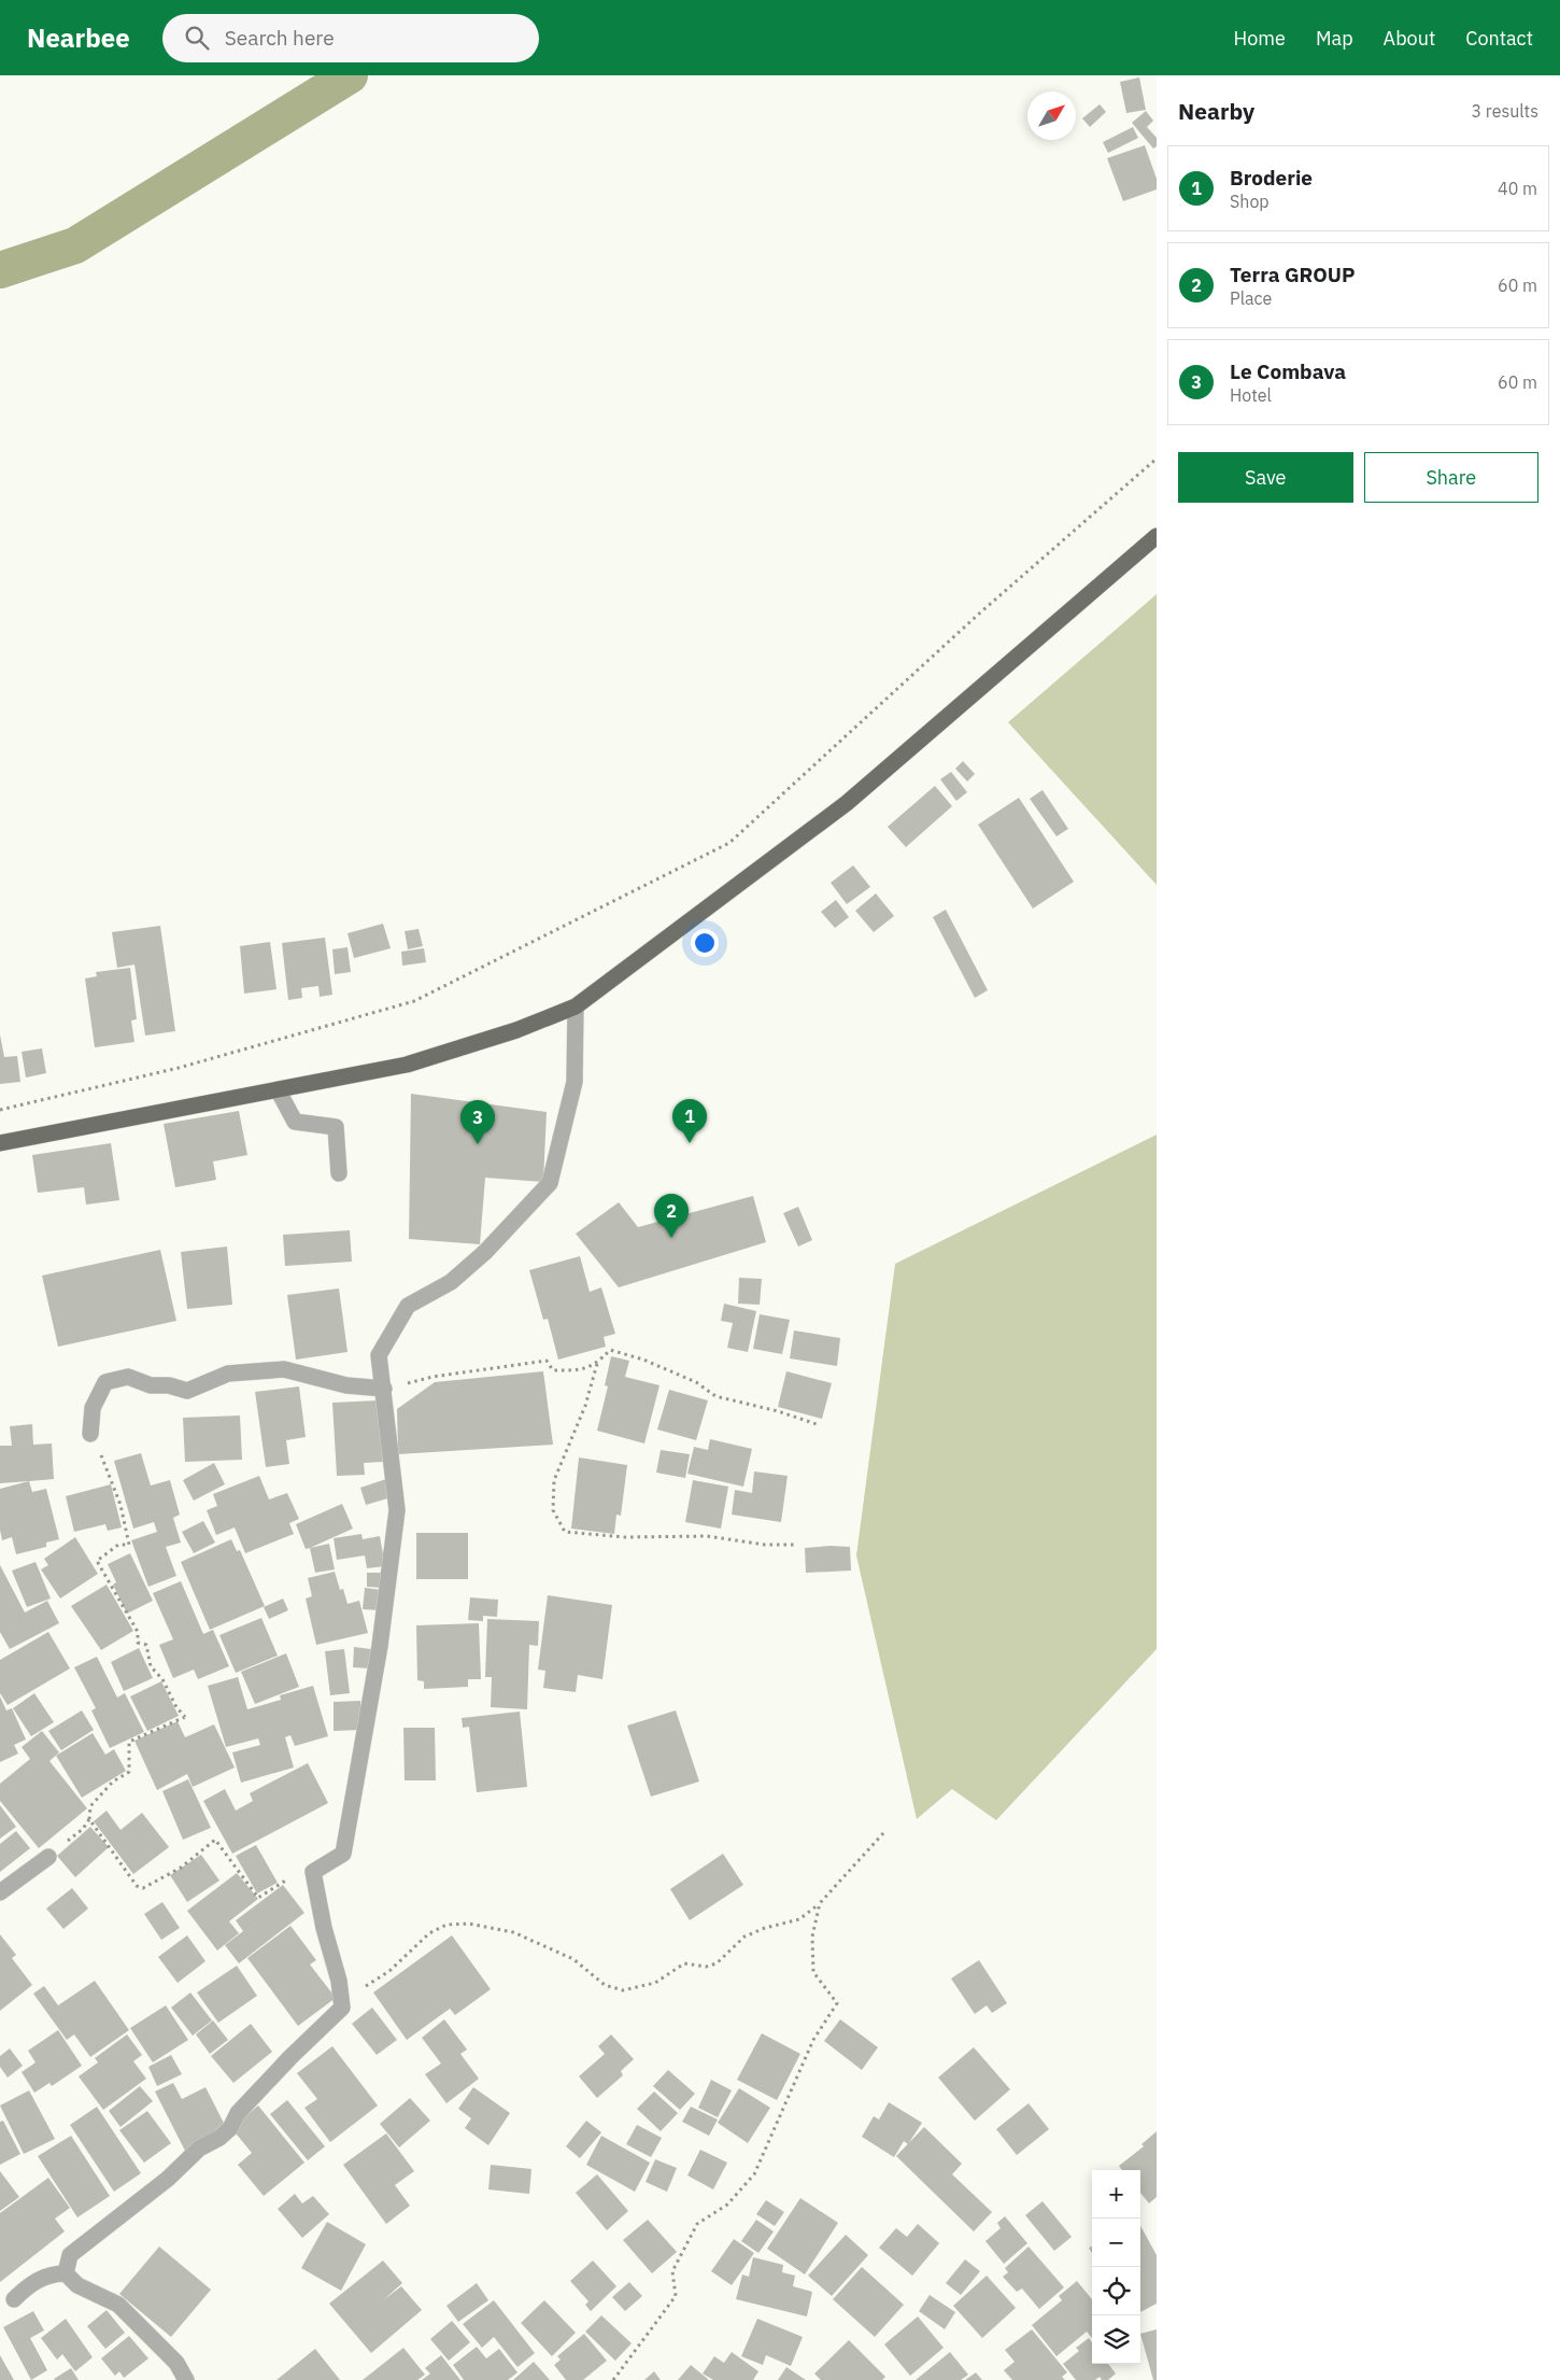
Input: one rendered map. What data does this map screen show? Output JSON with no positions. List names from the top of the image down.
{
  "north": "top right",
  "page": {
    "header": "Nearbee",
    "search": "Search here",
    "nav": [
      "Home",
      "Map",
      "About",
      "Contact"
    ],
    "heading": ["Nearby", "3 results"],
    "list": [
      {
        "mark": "1",
        "name": "Broderie",
        "note": "Shop",
        "value": "40 m"
      },
      {
        "mark": "2",
        "name": "Terra GROUP",
        "note": "Place",
        "value": "60 m"
      },
      {
        "mark": "3",
        "name": "Le Combava",
        "note": "Hotel",
        "value": "60 m"
      }
    ],
    "buttons": ["Save", "Share"],
    "pins": ["1", "3", "2"],
    "map_buttons": ["+", "−"]
  }
}
